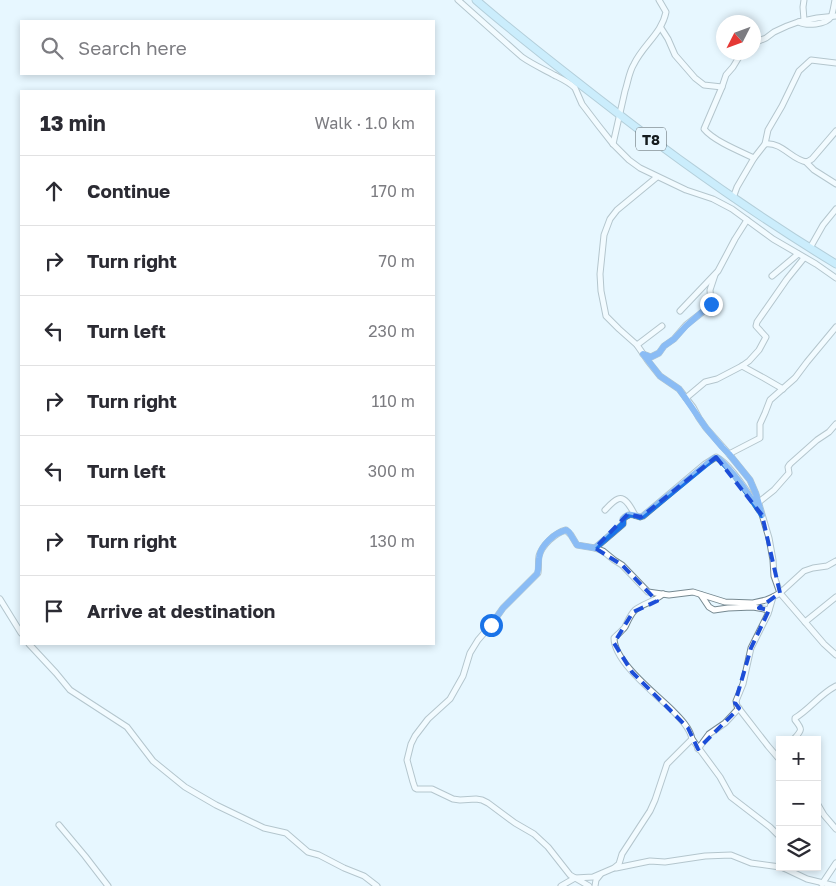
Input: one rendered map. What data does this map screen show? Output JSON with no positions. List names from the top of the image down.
{
  "streets": {
    "highway": ["T8"]
  },
  "north": "bottom left",
  "page": {
    "search": "Search here",
    "heading": ["13 min", "Walk · 1.0 km"],
    "list": [
      ["Continue", "170 m"],
      ["Turn right", "70 m"],
      ["Turn left", "230 m"],
      ["Turn right", "110 m"],
      ["Turn left", "300 m"],
      ["Turn right", "130 m"],
      "Arrive at destination"
    ],
    "map_buttons": ["+", "−"]
  }
}
